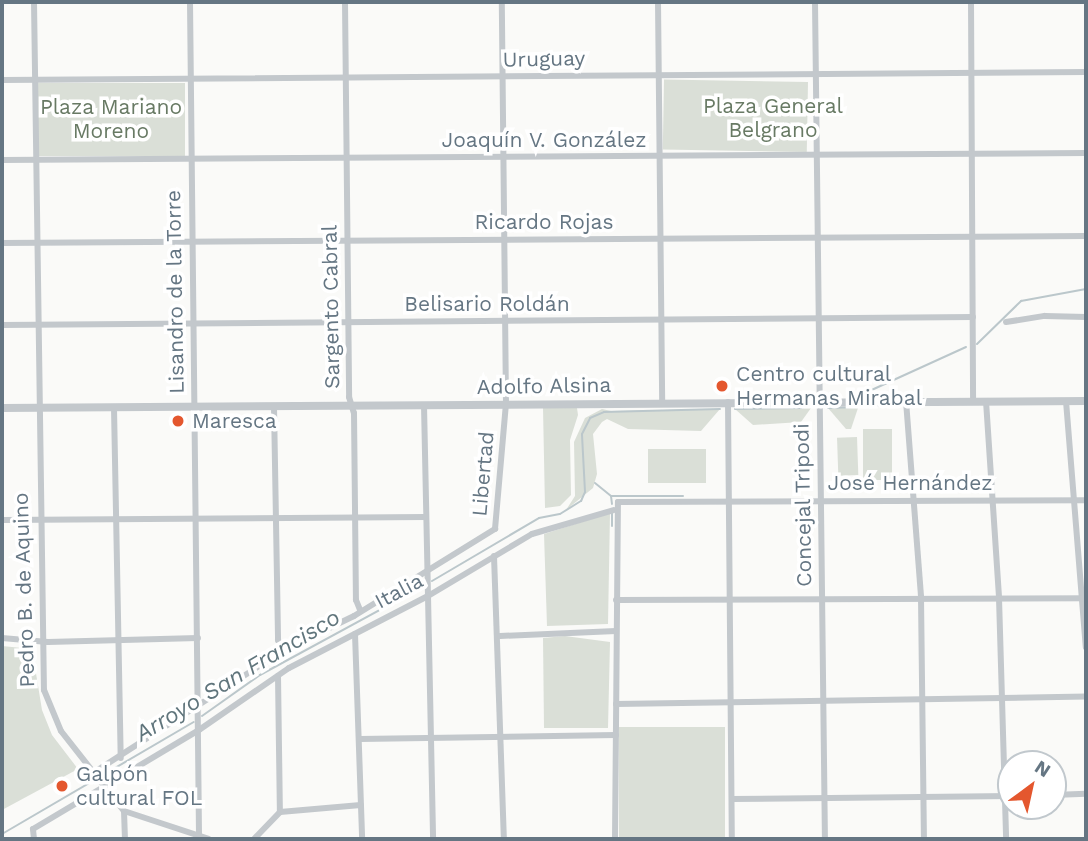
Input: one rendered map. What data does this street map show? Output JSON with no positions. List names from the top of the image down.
{
  "streets": {
    "street": [
      "Uruguay",
      "Joaquín V. González",
      "Ricardo Rojas",
      "Lisandro de la Torre",
      "Belisario Roldán",
      "Sargento Cabral",
      "Adolfo Alsina",
      "Libertad",
      "José Hernández",
      "Concejal Tripodi",
      "Pedro B. de Aquino",
      "Italia"
    ]
  },
  "crossings": [
    ["Uruguay", "Lisandro de la Torre"],
    ["Uruguay", "Sargento Cabral"],
    ["Uruguay", "Libertad"],
    ["Uruguay", "Concejal Tripodi"],
    ["Uruguay", "Pedro B. de Aquino"],
    ["Joaquín V. González", "Lisandro de la Torre"],
    ["Joaquín V. González", "Sargento Cabral"],
    ["Joaquín V. González", "Libertad"],
    ["Joaquín V. González", "Concejal Tripodi"],
    ["Joaquín V. González", "Pedro B. de Aquino"],
    ["Ricardo Rojas", "Lisandro de la Torre"],
    ["Ricardo Rojas", "Sargento Cabral"],
    ["Ricardo Rojas", "Libertad"],
    ["Ricardo Rojas", "Concejal Tripodi"],
    ["Ricardo Rojas", "Pedro B. de Aquino"],
    ["Lisandro de la Torre", "Belisario Roldán"],
    ["Lisandro de la Torre", "Adolfo Alsina"],
    ["Lisandro de la Torre", "Italia"],
    ["Belisario Roldán", "Sargento Cabral"],
    ["Belisario Roldán", "Libertad"],
    ["Belisario Roldán", "Concejal Tripodi"],
    ["Belisario Roldán", "Pedro B. de Aquino"],
    ["Sargento Cabral", "Adolfo Alsina"],
    ["Sargento Cabral", "Italia"],
    ["Adolfo Alsina", "Libertad"],
    ["Adolfo Alsina", "Concejal Tripodi"],
    ["Adolfo Alsina", "Pedro B. de Aquino"],
    ["Libertad", "Italia"],
    ["José Hernández", "Concejal Tripodi"],
    ["José Hernández", "Italia"],
    ["Pedro B. de Aquino", "Italia"]
  ],
  "water": ["Arroyo San Francisco"],
  "parks": ["Plaza General Belgrano", "Plaza Mariano Moreno"],
  "places": ["Centro cultural Hermanas Mirabal", "Maresca", "Galpón cultural FOL"],
  "north": "top right"
}
